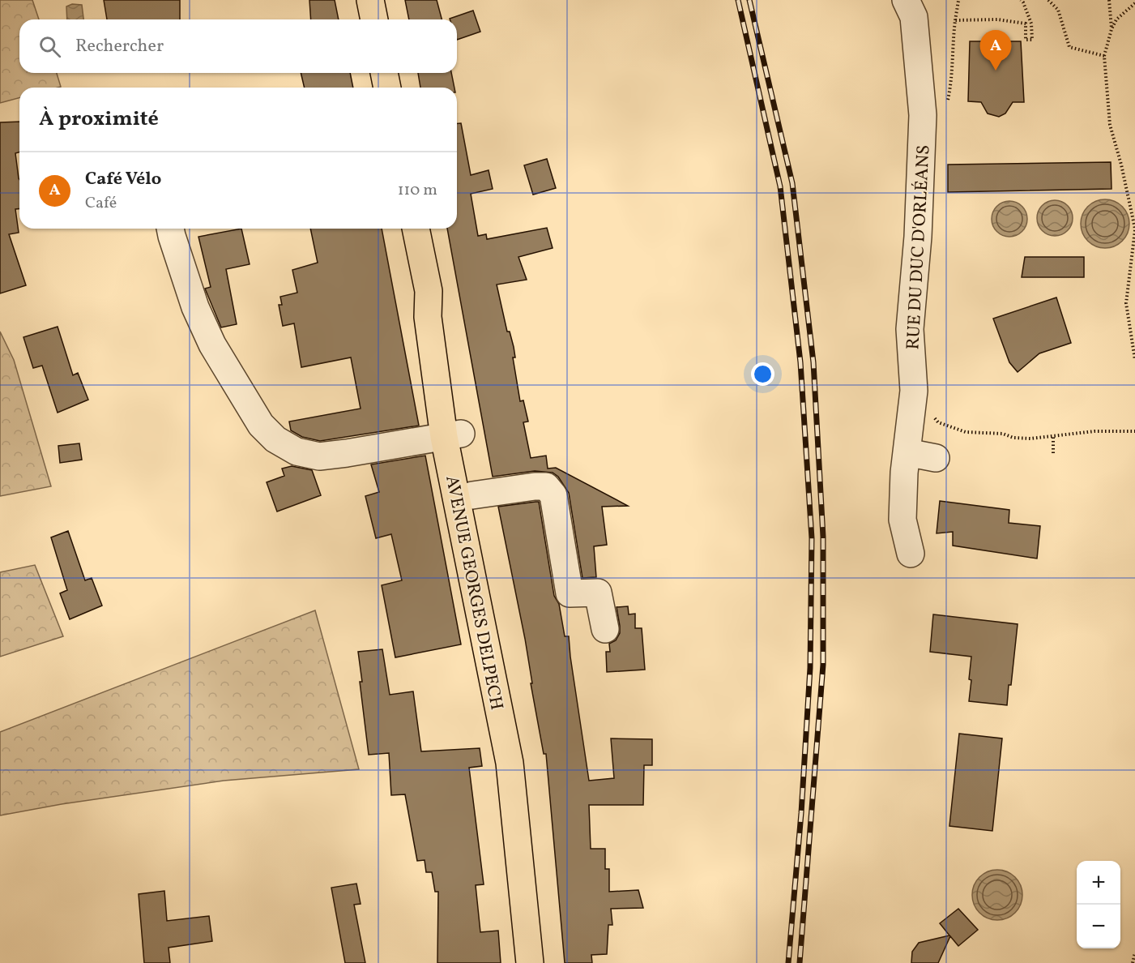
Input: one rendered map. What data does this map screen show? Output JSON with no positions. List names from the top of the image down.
{
  "streets": {
    "main road": ["AVENUE GEORGES DELPECH"],
    "lane": ["RUE DU DUC D'ORLÉANS"]
  },
  "page": {
    "search": "Rechercher",
    "pins": "A",
    "heading": "À proximité",
    "list": [
      {
        "mark": "A",
        "name": "Café Vélo",
        "note": "Café",
        "value": "110 m"
      }
    ],
    "map_buttons": ["+", "−"]
  }
}
